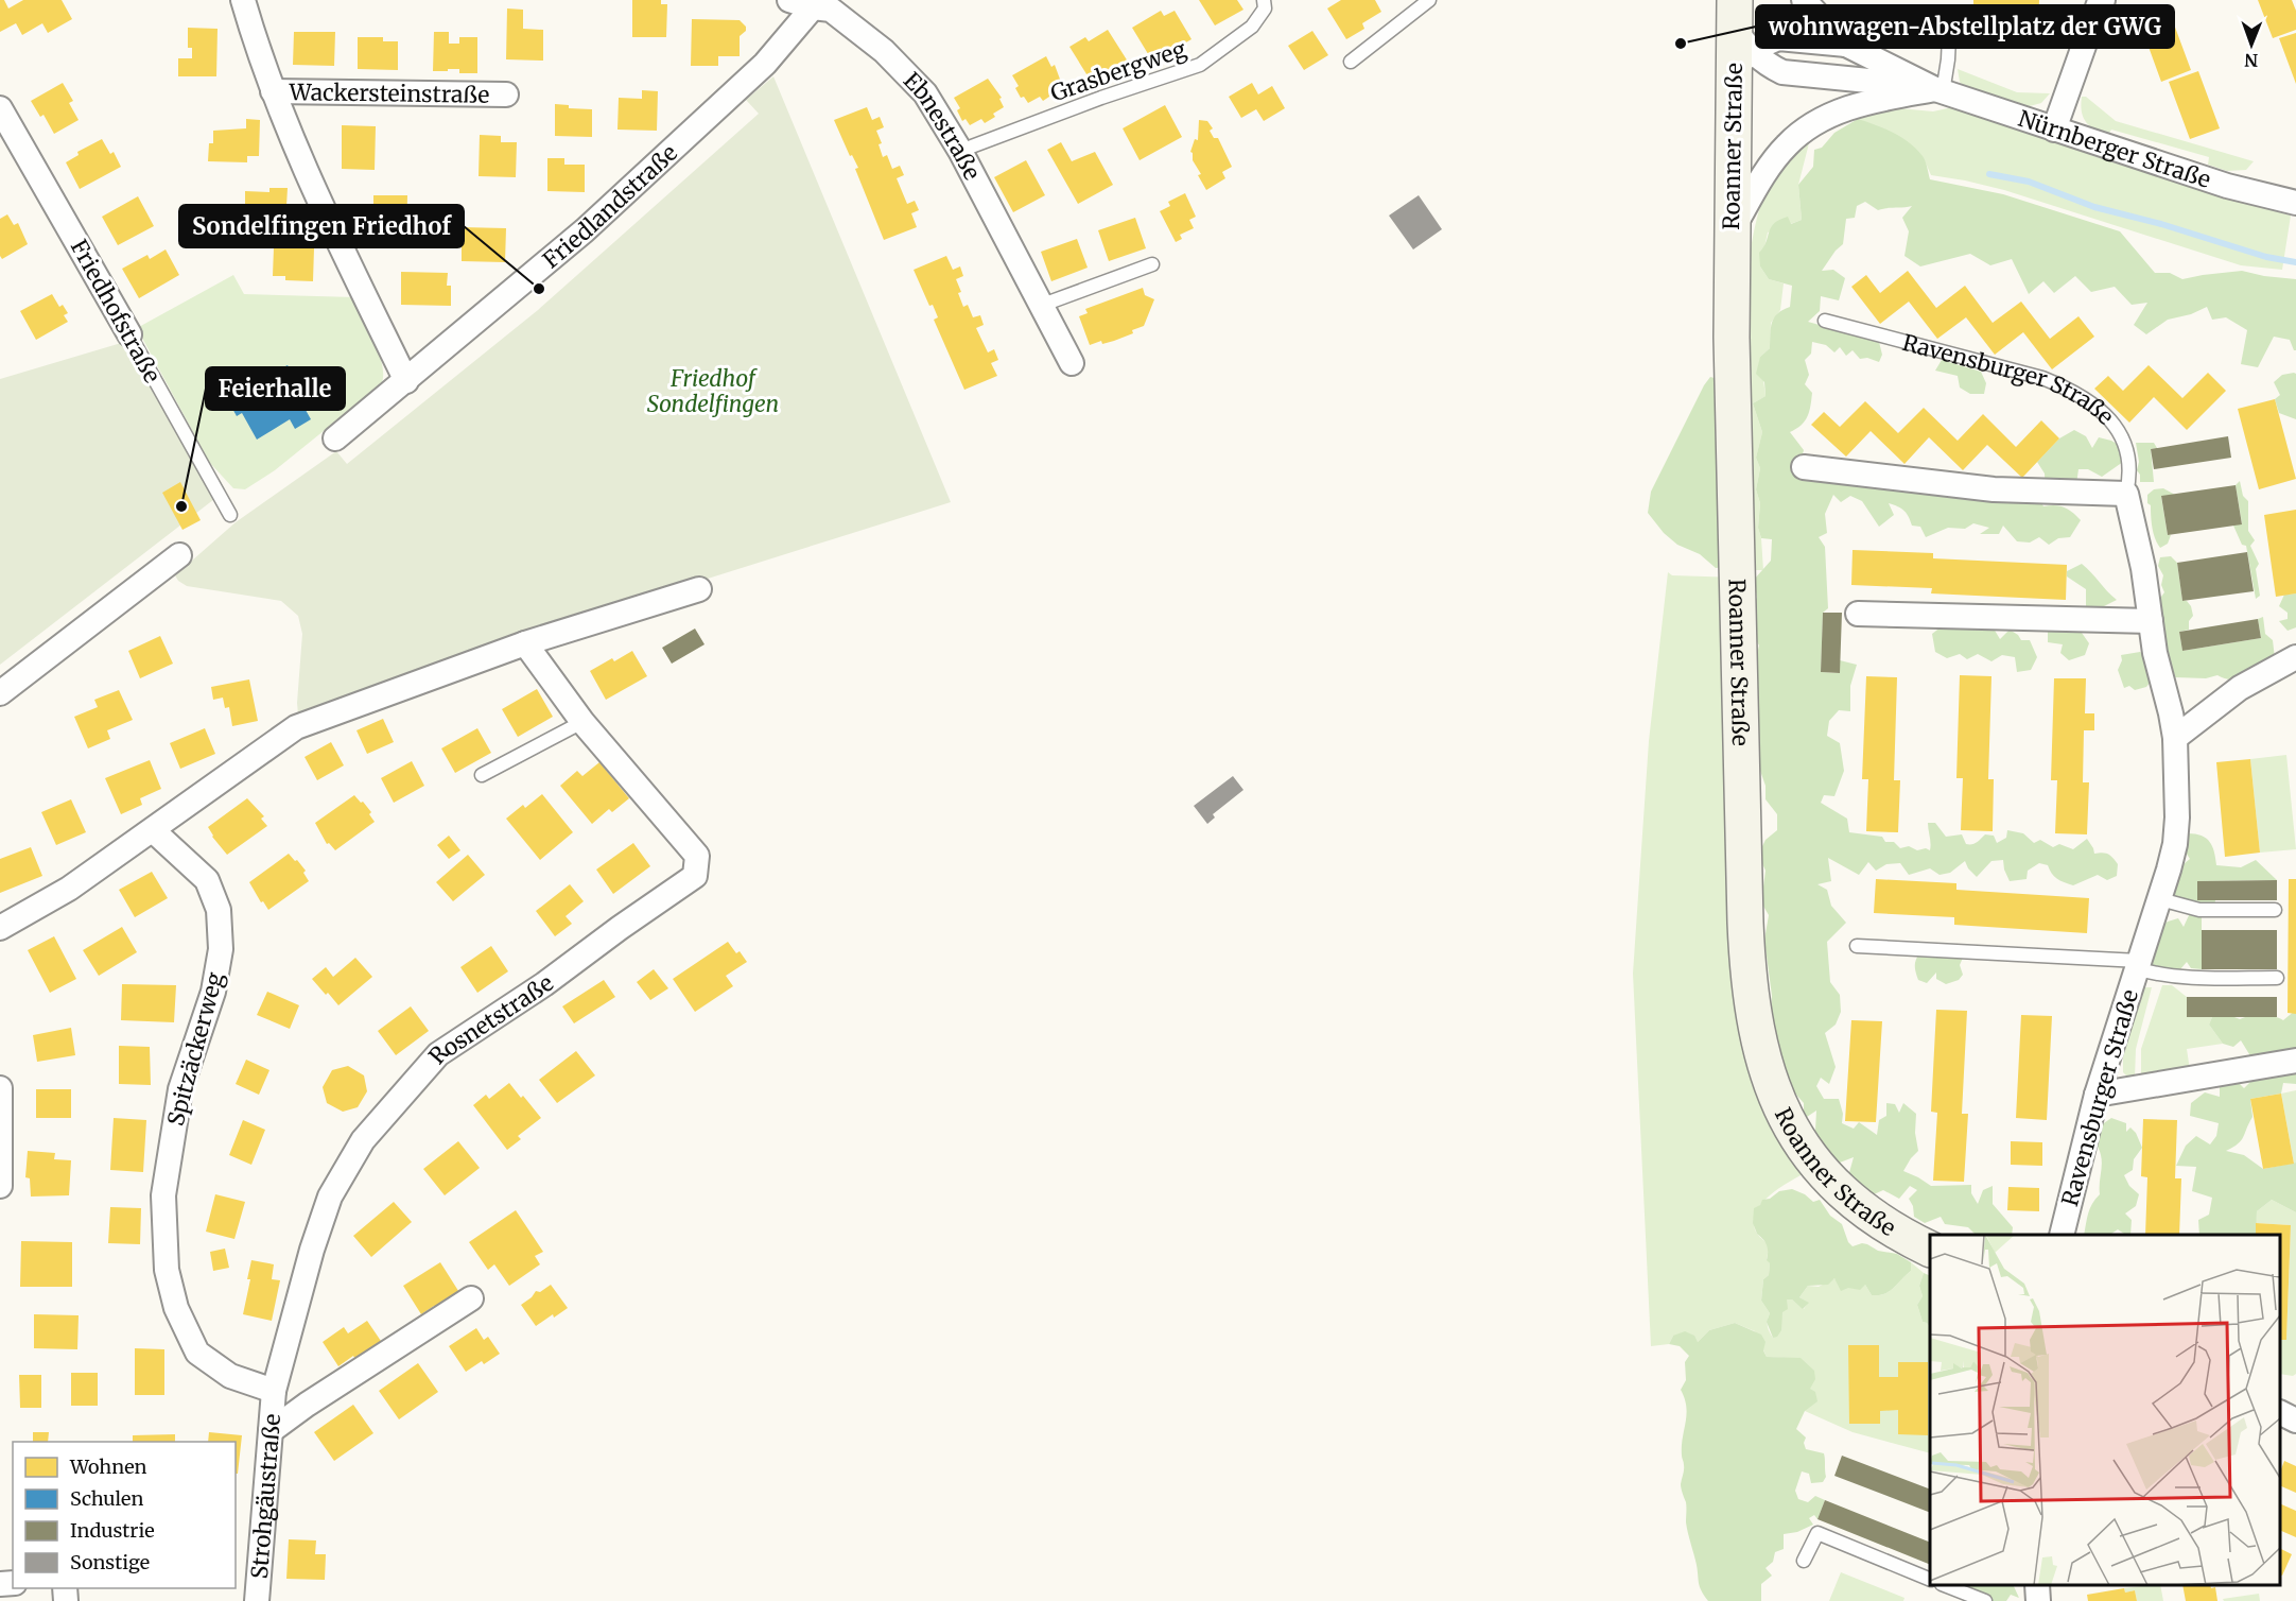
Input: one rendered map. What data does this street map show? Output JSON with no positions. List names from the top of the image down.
{
  "streets": {
    "street": [
      "Wackersteinstraße",
      "Ebnestraße",
      "Roanner Straße",
      "Nürnberger Straße",
      "Friedlandstraße",
      "Friedhofstraße",
      "Ravensburger Straße",
      "Rosnetstraße",
      "Spitzäckerweg",
      "Strohgäustraße"
    ],
    "lane": ["Grasbergweg"]
  },
  "crossings": [
    ["Grasbergweg", "Ebnestraße"],
    ["Wackersteinstraße", "Friedlandstraße"],
    ["Ebnestraße", "Friedlandstraße"],
    ["Roanner Straße", "Nürnberger Straße"],
    ["Rosnetstraße", "Spitzäckerweg"],
    ["Rosnetstraße", "Strohgäustraße"],
    ["Spitzäckerweg", "Strohgäustraße"]
  ],
  "parks": ["Friedhof Sondelfingen"],
  "places": ["wohnwagen-Abstellplatz der GWG", "Sondelfingen Friedhof", "Feierhalle"],
  "legend": [
    "Wohnen",
    "Schulen",
    "Industrie",
    "Sonstige"
  ],
  "north": "bottom"
}
